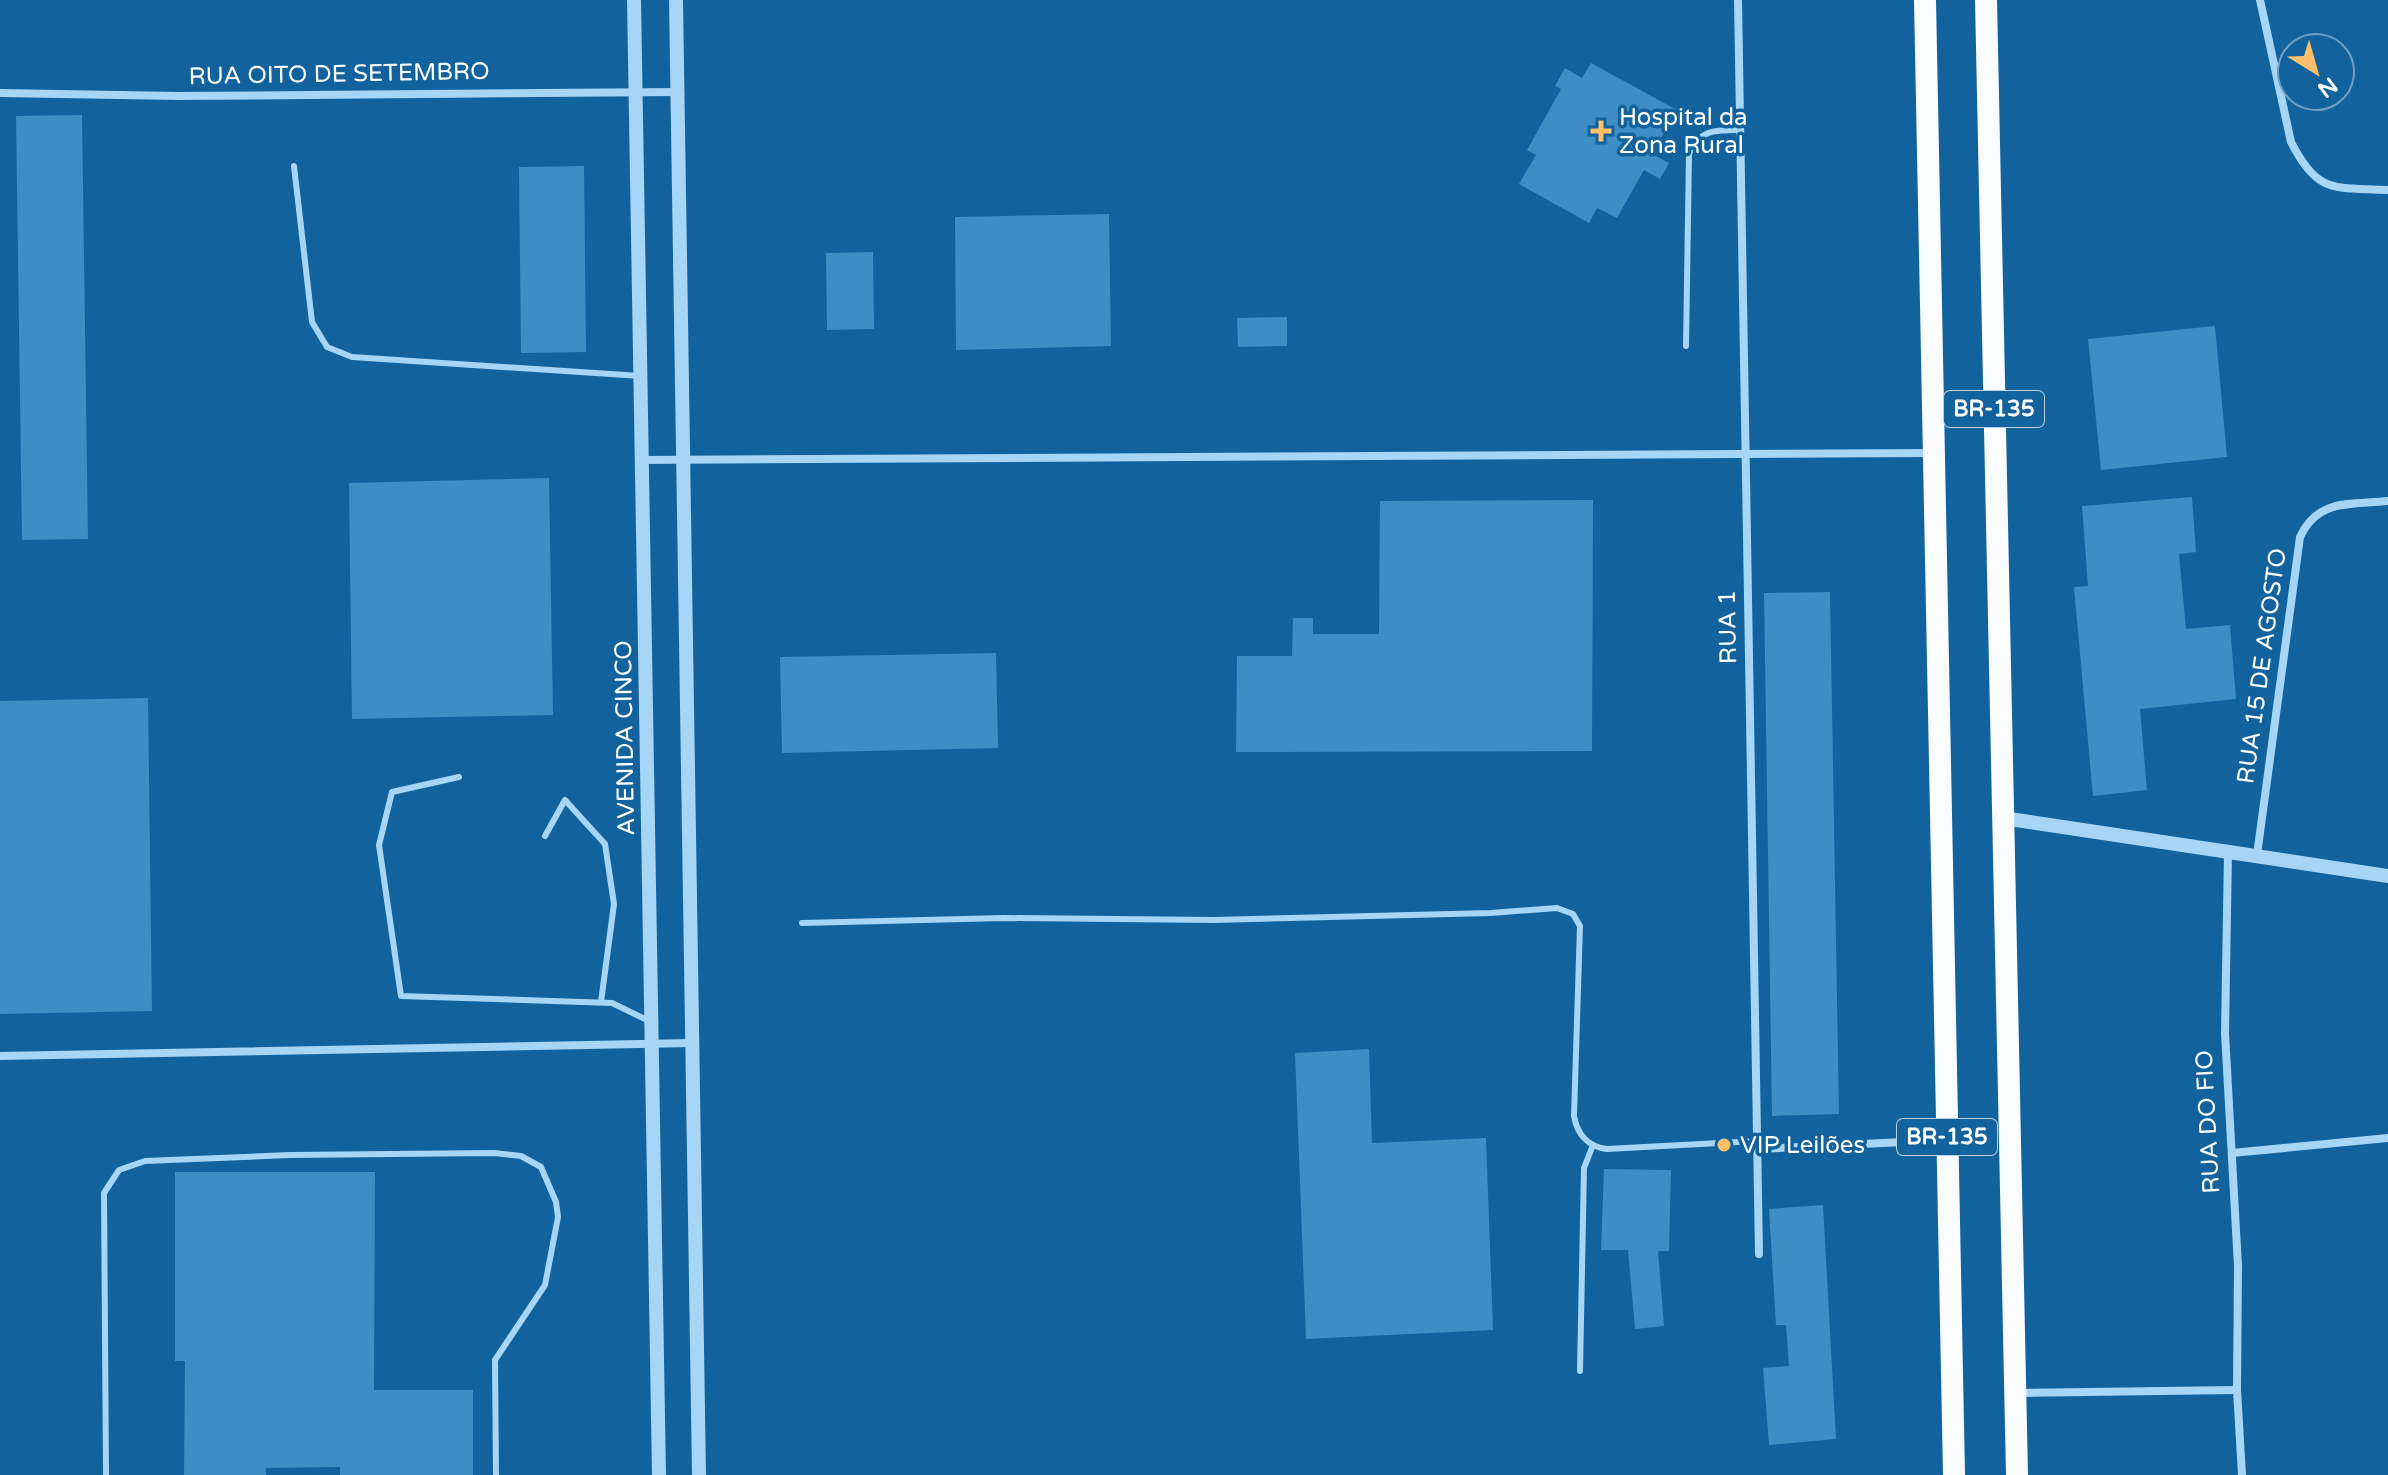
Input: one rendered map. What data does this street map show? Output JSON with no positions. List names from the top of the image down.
{
  "streets": {
    "highway": ["BR-135"],
    "street": [
      "RUA OITO DE SETEMBRO",
      "RUA 1",
      "RUA 15 DE AGOSTO",
      "AVENIDA CINCO",
      "RUA DO FIO"
    ]
  },
  "crossings": [
    ["RUA OITO DE SETEMBRO", "AVENIDA CINCO"]
  ],
  "places": {
    "health": ["Hospital da Zona Rural"],
    "other": ["VIP Leilões"]
  },
  "north": "bottom right"
}
